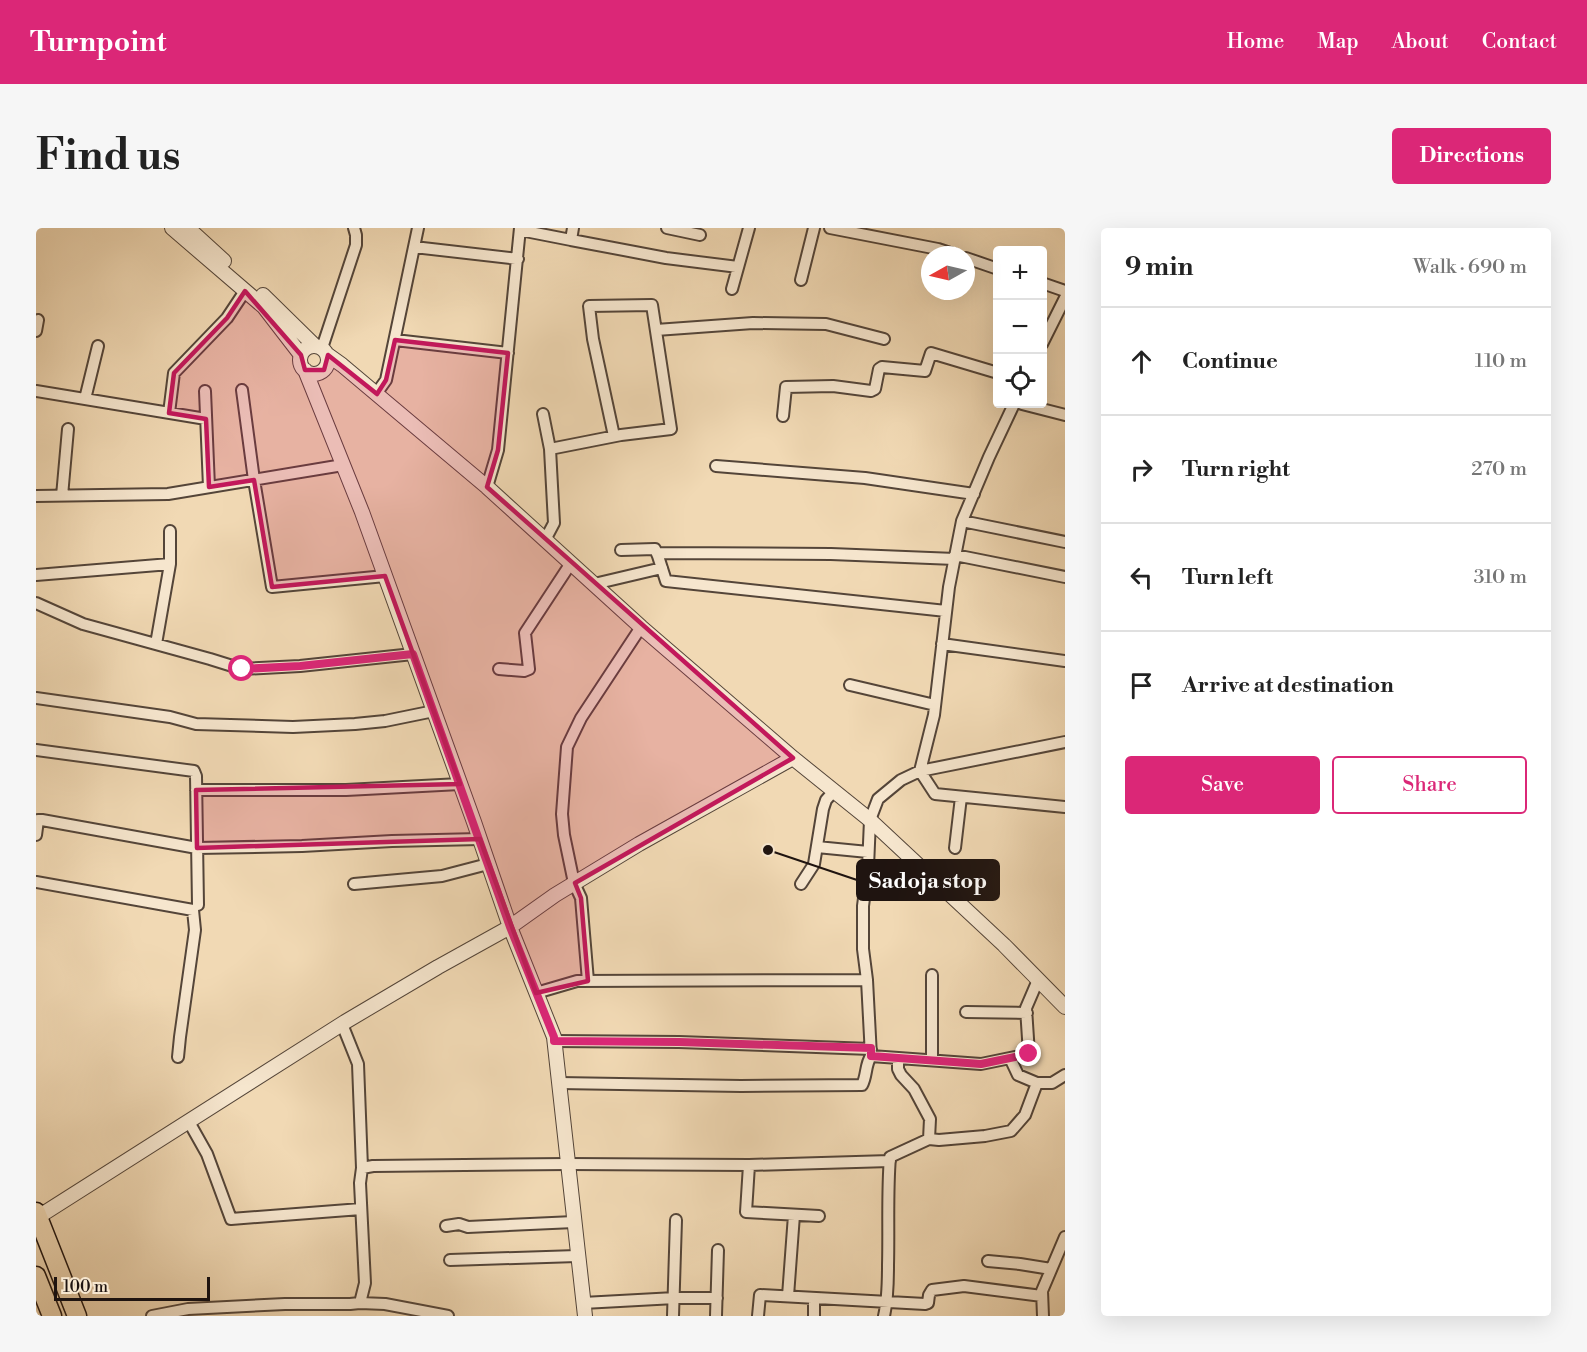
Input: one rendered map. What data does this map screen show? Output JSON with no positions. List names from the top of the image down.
{
  "places": ["Sadoja stop"],
  "scale_bar": "100 m",
  "north": "left",
  "page": {
    "header": "Turnpoint",
    "nav": [
      "Home",
      "Map",
      "About",
      "Contact"
    ],
    "buttons": [
      "Directions",
      ["Save", "Share"]
    ],
    "title": "Find us",
    "heading": ["9 min", "Walk · 690 m"],
    "map_buttons": ["+", "−"],
    "list": [
      ["Continue", "110 m"],
      ["Turn right", "270 m"],
      ["Turn left", "310 m"],
      "Arrive at destination"
    ],
    "scale": "100 m"
  }
}
